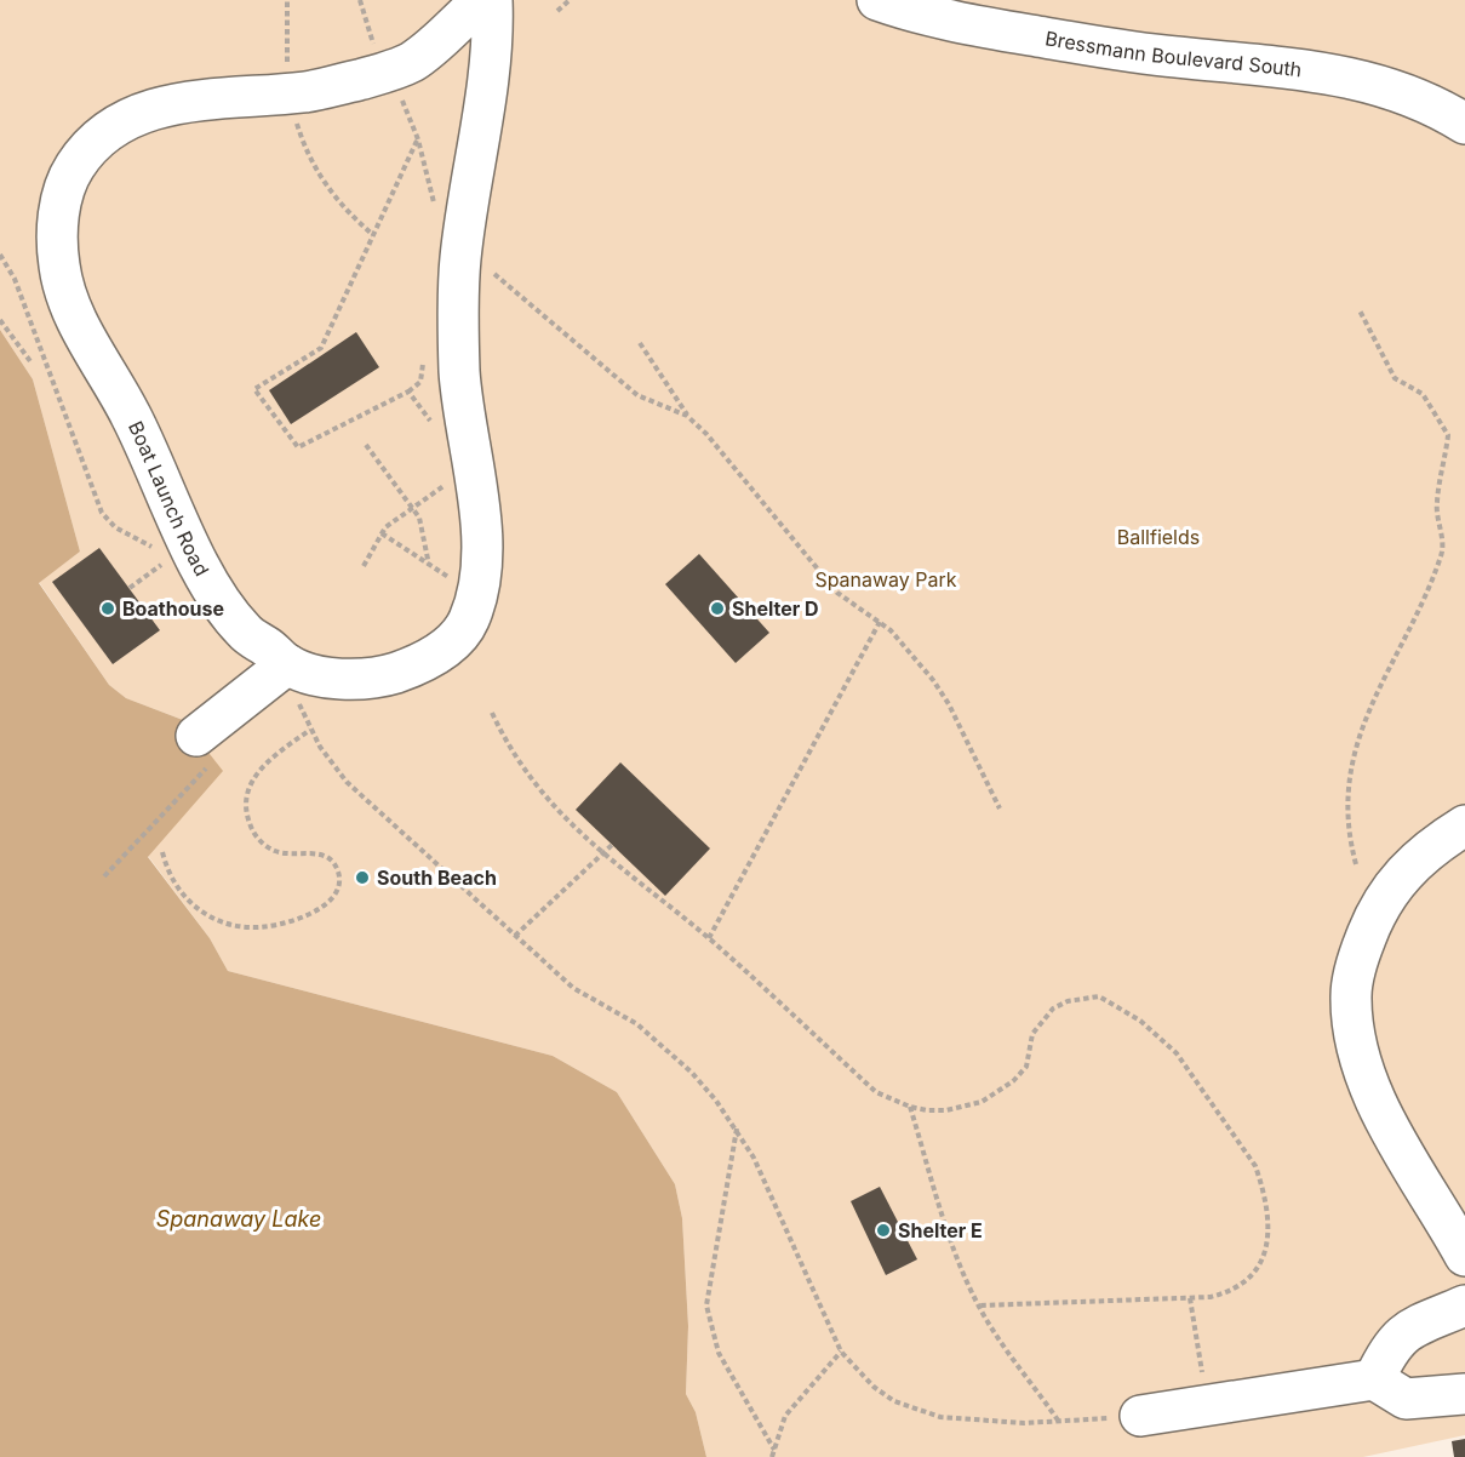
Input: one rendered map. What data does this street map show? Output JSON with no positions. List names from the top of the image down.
{
  "streets": {
    "street": ["Bressmann Boulevard South", "Boat Launch Road"]
  },
  "water": ["Spanaway Lake"],
  "parks": ["Ballfields", "Spanaway Park"],
  "places": [
    "Boathouse",
    "Shelter D",
    "South Beach",
    "Shelter E"
  ]
}
